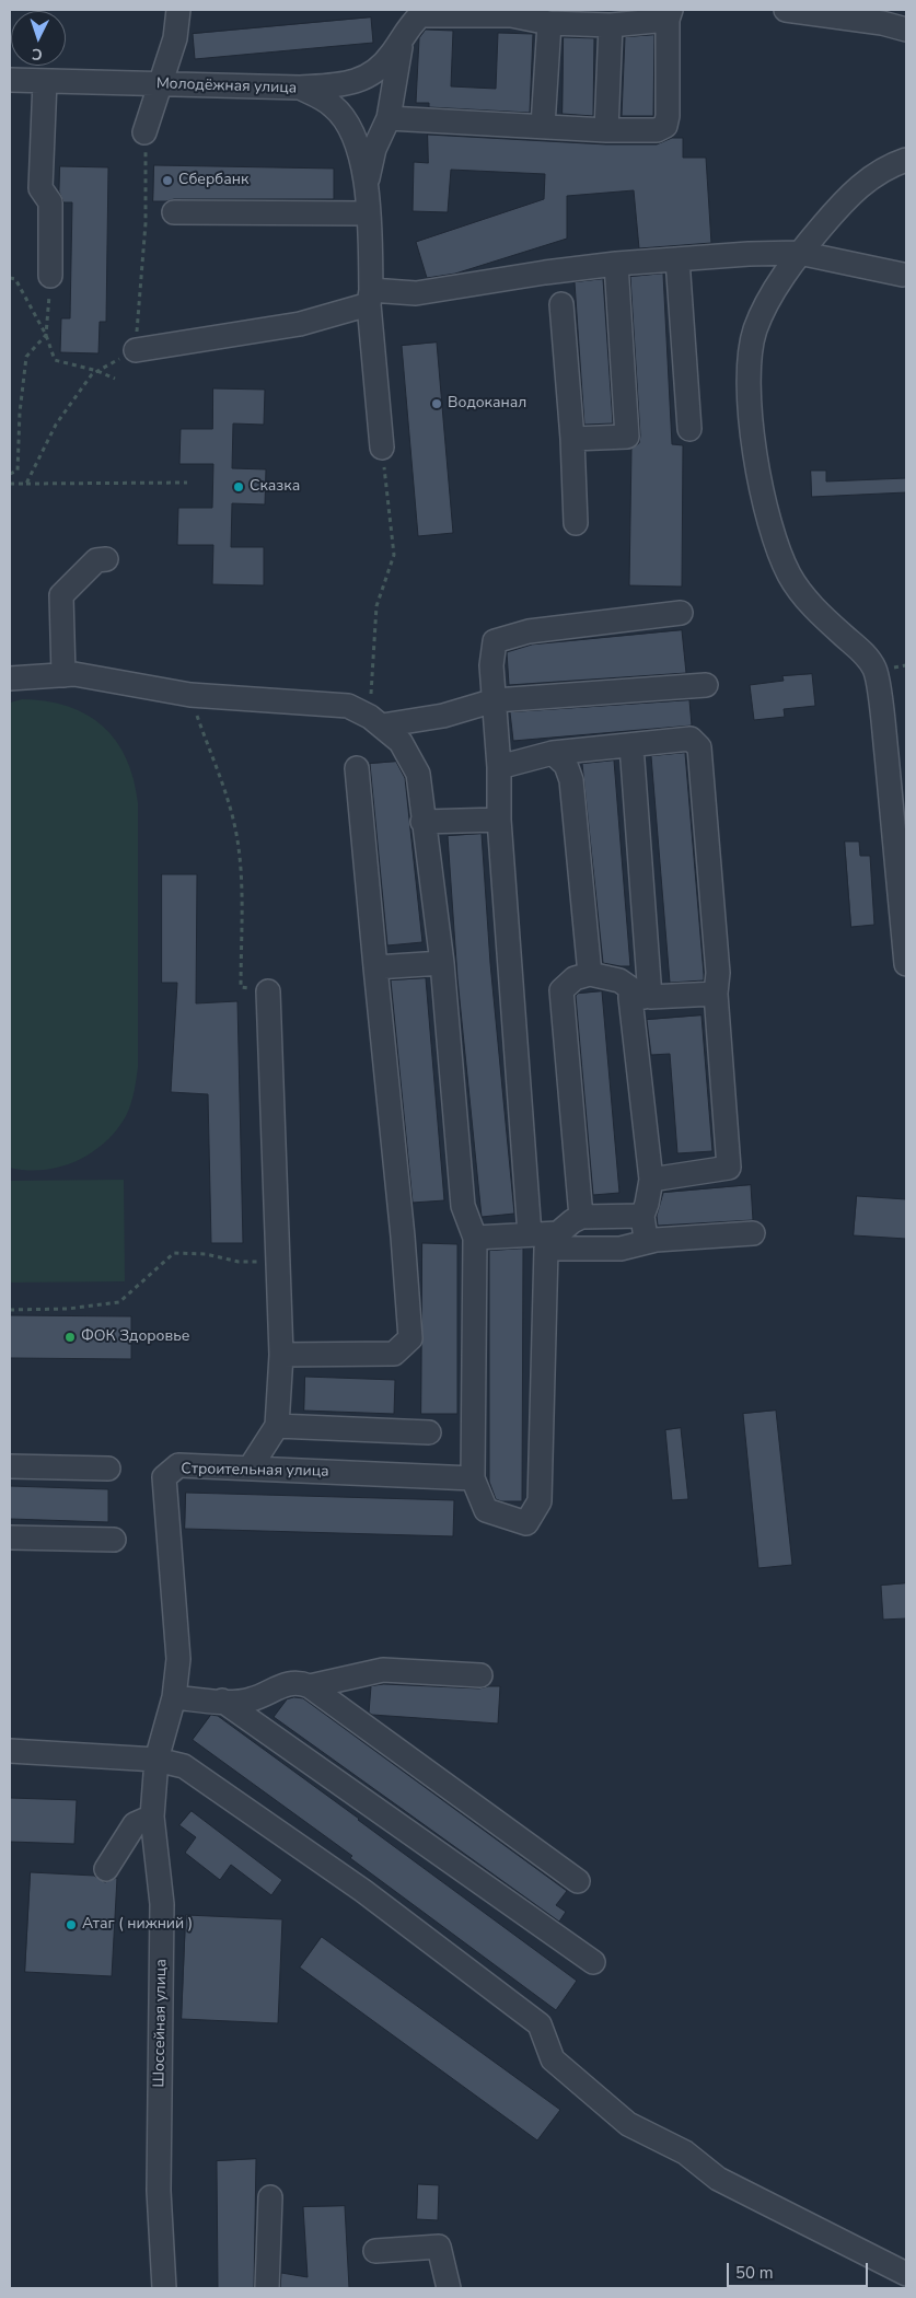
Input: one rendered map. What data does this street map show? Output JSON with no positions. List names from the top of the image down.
{
  "streets": {
    "street": ["Молодёжная улица", "Строительная улица", "Шоссейная улица"]
  },
  "crossings": [
    ["Строительная улица", "Шоссейная улица"]
  ],
  "places": [
    "Сбербанк",
    "Водоканал",
    "Сказка",
    "ФОК Здоровье",
    "Атаг ( нижний )"
  ],
  "scale_bar": "50 m",
  "north": "bottom"
}
